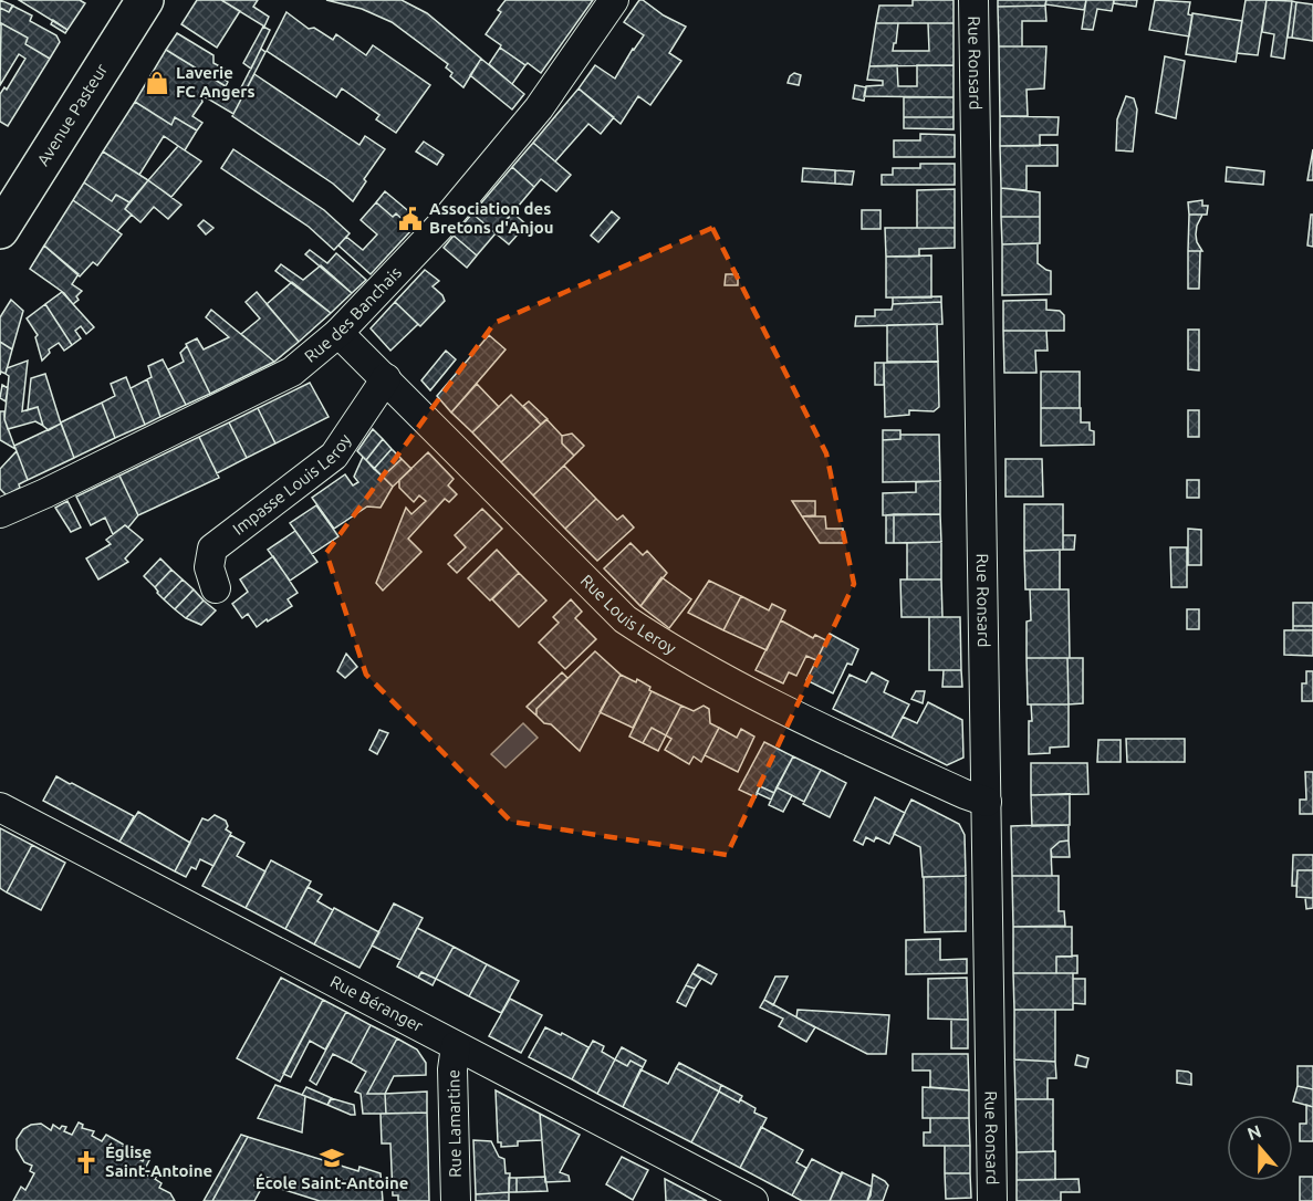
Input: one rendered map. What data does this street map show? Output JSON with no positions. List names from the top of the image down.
{
  "streets": {
    "main road": ["Avenue Pasteur"],
    "street": [
      "Rue Ronsard",
      "Rue des Banchais",
      "Impasse Louis Leroy",
      "Rue Louis Leroy",
      "Rue Béranger",
      "Rue Lamartine"
    ]
  },
  "crossings": [
    ["Rue Ronsard", "Rue Louis Leroy"],
    ["Rue des Banchais", "Rue Louis Leroy"],
    ["Impasse Louis Leroy", "Rue Louis Leroy"],
    ["Rue Béranger", "Rue Lamartine"]
  ],
  "places": {
    "shop": ["Laverie FC Angers"],
    "public building": ["Association des Bretons d'Anjou"],
    "school or university": ["École Saint-Antoine"],
    "church": ["Église Saint-Antoine"]
  },
  "north": "top"
}
